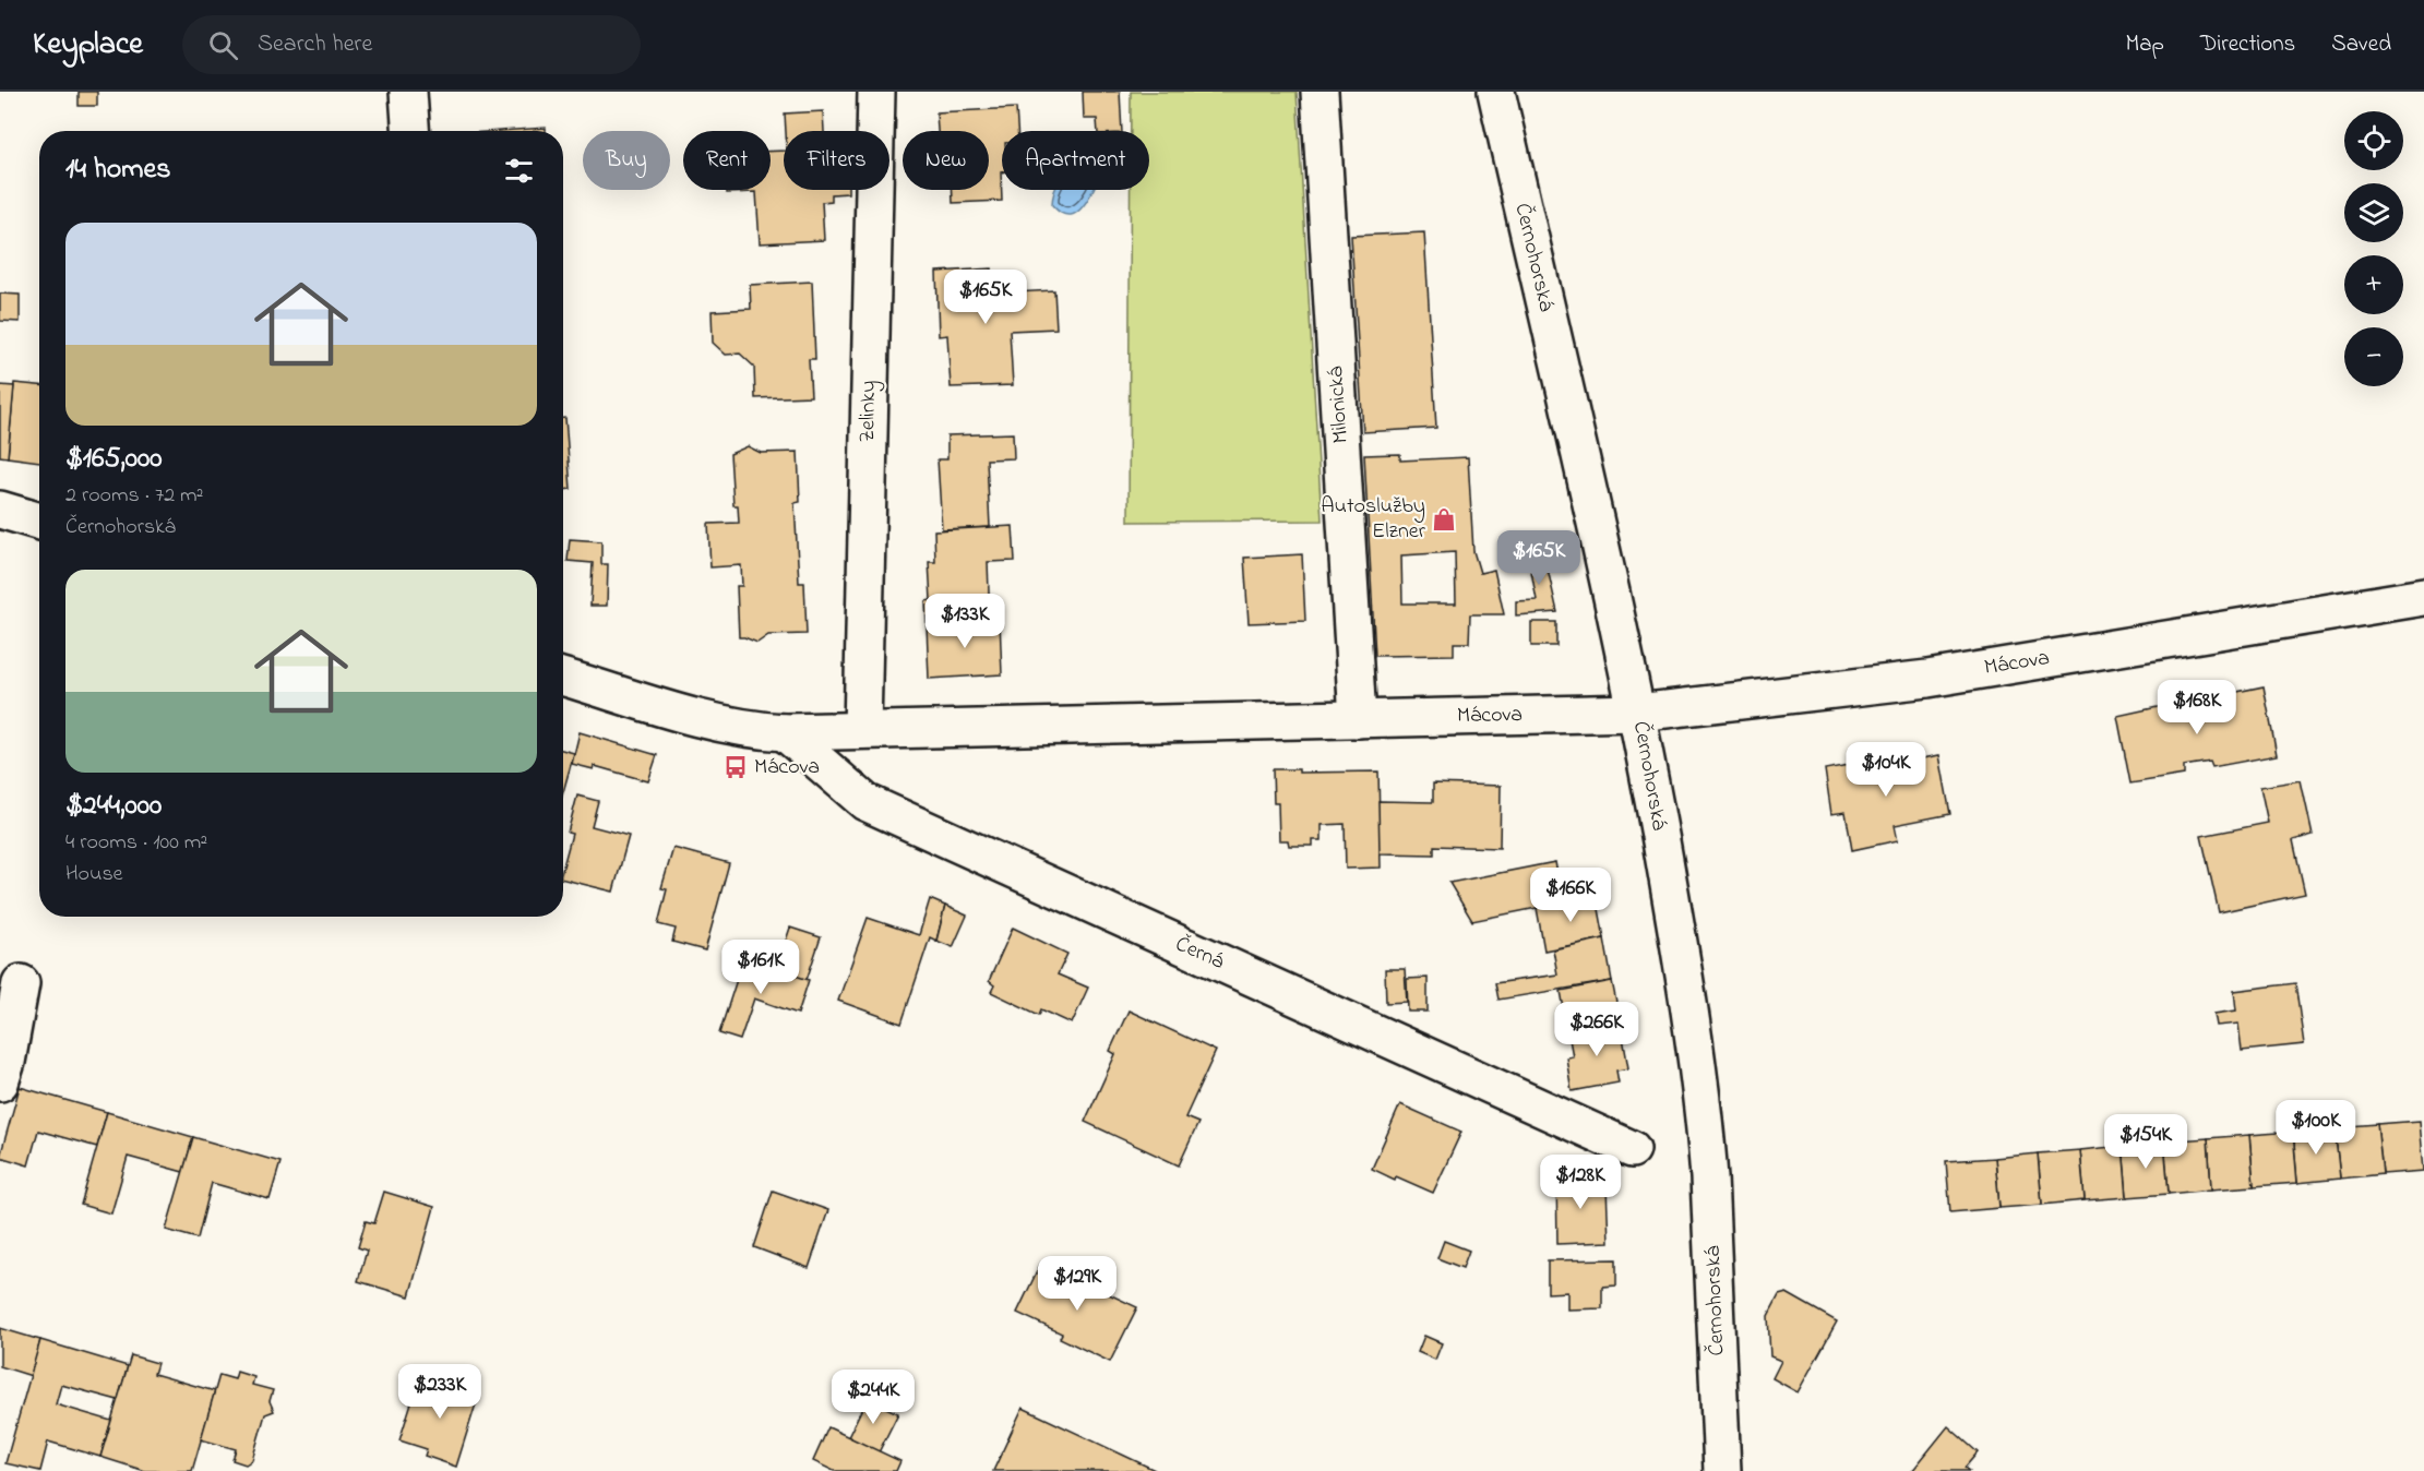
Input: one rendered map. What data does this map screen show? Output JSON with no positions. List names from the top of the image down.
{
  "streets": {
    "street": [
      "Černohorská",
      "Milonická",
      "Zelinky",
      "Mácova",
      "Černá"
    ]
  },
  "crossings": [
    ["Černohorská", "Mácova"],
    ["Milonická", "Mácova"],
    ["Zelinky", "Mácova"],
    ["Mácova", "Černá"]
  ],
  "places": {
    "shop": ["Autoslužby Elzner"],
    "bus stop": ["Mácova"]
  },
  "page": {
    "header": "Keyplace",
    "search": "Search here",
    "nav": ["Map", "Directions", "Saved"],
    "map_buttons": ["+", "−"],
    "chip": [
      "Buy",
      "Rent",
      "Filters",
      "New",
      "Apartment"
    ],
    "heading": "14 homes",
    "list": [
      {
        "name": "$165,000",
        "note": "2 rooms · 72 m² · Černohorská"
      },
      {
        "name": "$244,000",
        "note": "4 rooms · 100 m² · House"
      }
    ],
    "price": [
      "$165K",
      "$165K",
      "$133K",
      "$168K",
      "$104K",
      "$166K",
      "$161K",
      "$266K",
      "$100K",
      "$154K",
      "$128K",
      "$129K",
      "$233K",
      "$244K"
    ]
  }
}
